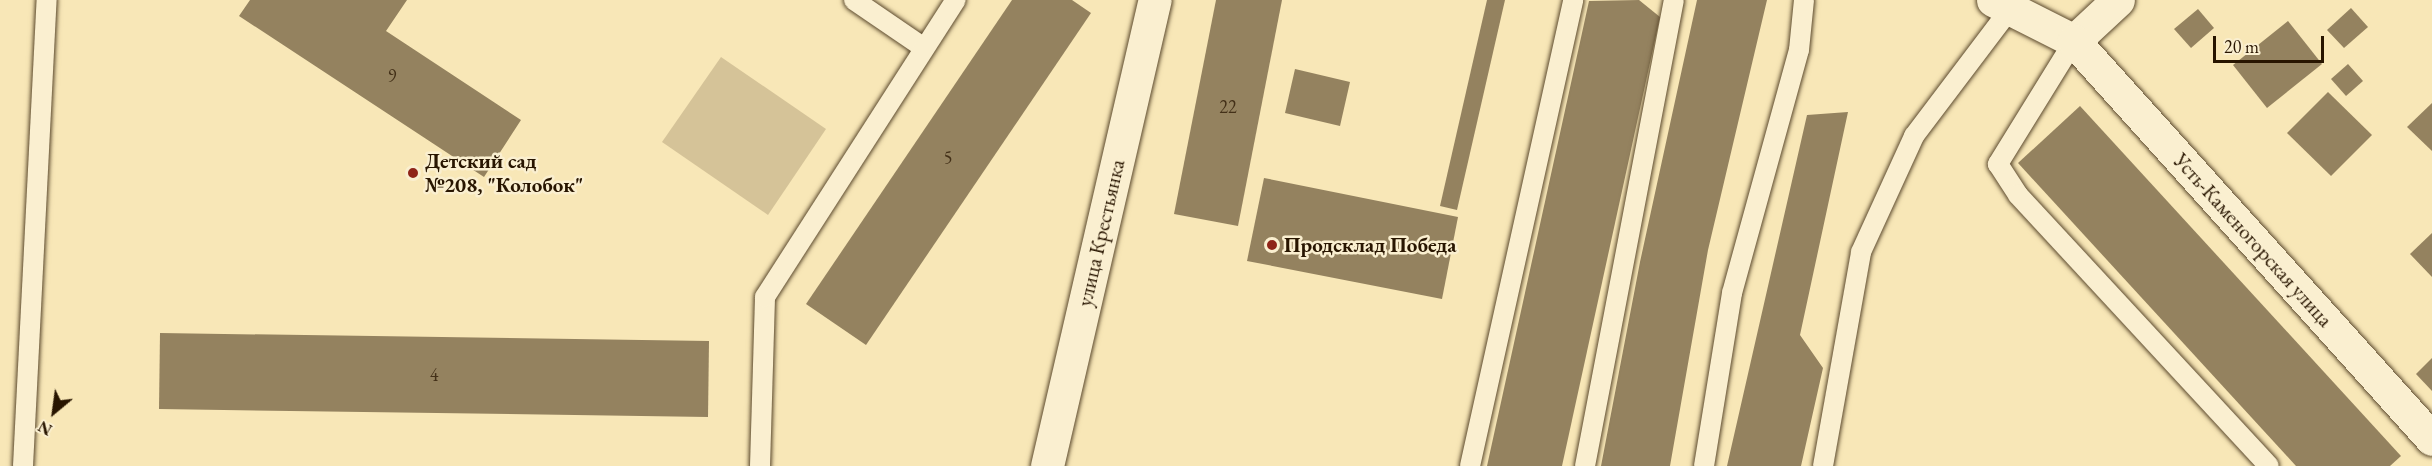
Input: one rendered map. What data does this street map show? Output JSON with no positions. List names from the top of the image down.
{
  "streets": {
    "street": ["улица Крестьянка", "Усть-Каменогорская улица"]
  },
  "places": ["Детский сад №208, \"Колобок\"", "Продсклад Победа"],
  "house_numbers": [
    "9",
    "22",
    "5",
    "4"
  ],
  "scale_bar": "20 m",
  "north": "bottom left"
}
